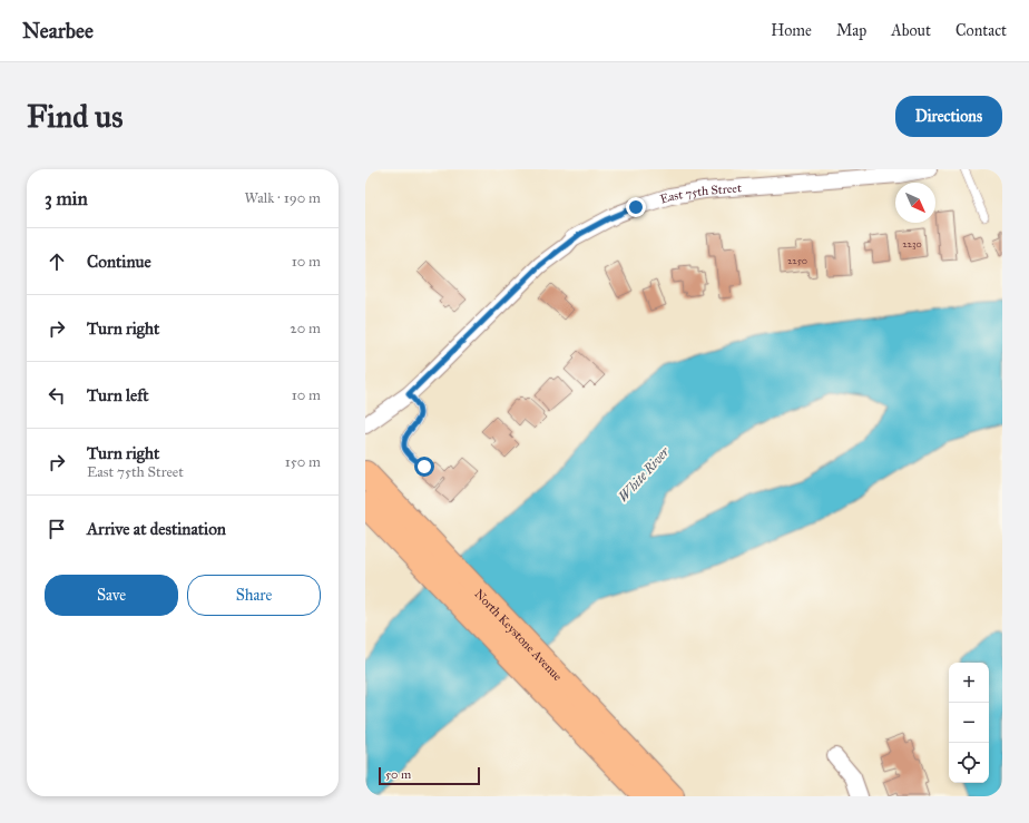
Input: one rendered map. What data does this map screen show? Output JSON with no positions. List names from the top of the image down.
{
  "streets": {
    "main road": ["North Keystone Avenue"],
    "street": ["East 75th Street"]
  },
  "water": ["White River"],
  "house_numbers": ["2230", "2250"],
  "scale_bar": "50 m",
  "north": "bottom right",
  "page": {
    "header": "Nearbee",
    "nav": [
      "Home",
      "Map",
      "About",
      "Contact"
    ],
    "buttons": [
      "Directions",
      ["Save", "Share"]
    ],
    "title": "Find us",
    "heading": ["3 min", "Walk · 190 m"],
    "list": [
      ["Continue", "10 m"],
      ["Turn right", "20 m"],
      ["Turn left", "10 m"],
      ["Turn right", "East 75th Street", "150 m"],
      "Arrive at destination"
    ],
    "map_buttons": ["+", "−"],
    "scale": "50 m"
  }
}
